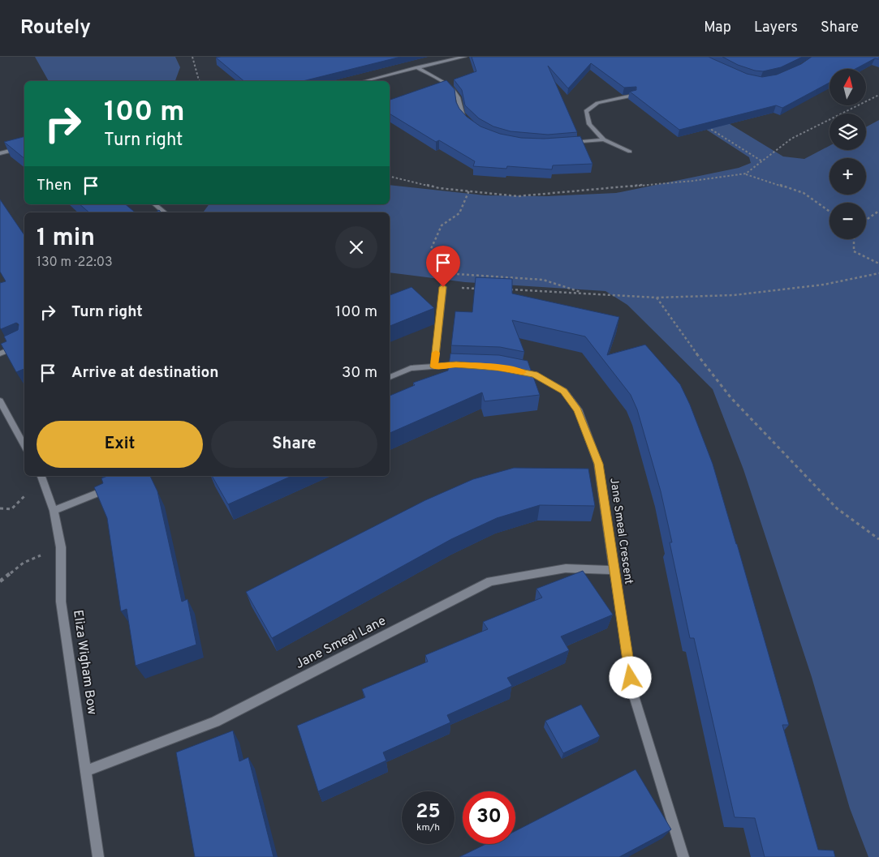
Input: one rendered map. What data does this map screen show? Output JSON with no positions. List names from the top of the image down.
{
  "streets": {
    "street": ["Jane Smeal Crescent", "Jane Smeal Lane", "Eliza Wigham Bow"]
  },
  "crossings": [
    ["Jane Smeal Crescent", "Jane Smeal Lane"],
    ["Jane Smeal Lane", "Eliza Wigham Bow"]
  ],
  "north": "top",
  "page": {
    "header": "Routely",
    "nav": ["Map", "Layers", "Share"],
    "map_buttons": ["+", "−"],
    "turn": ["100 m", "Turn right"],
    "then": "Then",
    "heading": ["1 min", "130 m · 22:03"],
    "list": [
      {
        "name": "Turn right",
        "value": "100 m"
      },
      {
        "name": "Arrive at destination",
        "value": "30 m"
      }
    ],
    "buttons": ["Exit", "Share"],
    "speed": "25 km/h",
    "limit": "30"
  }
}
